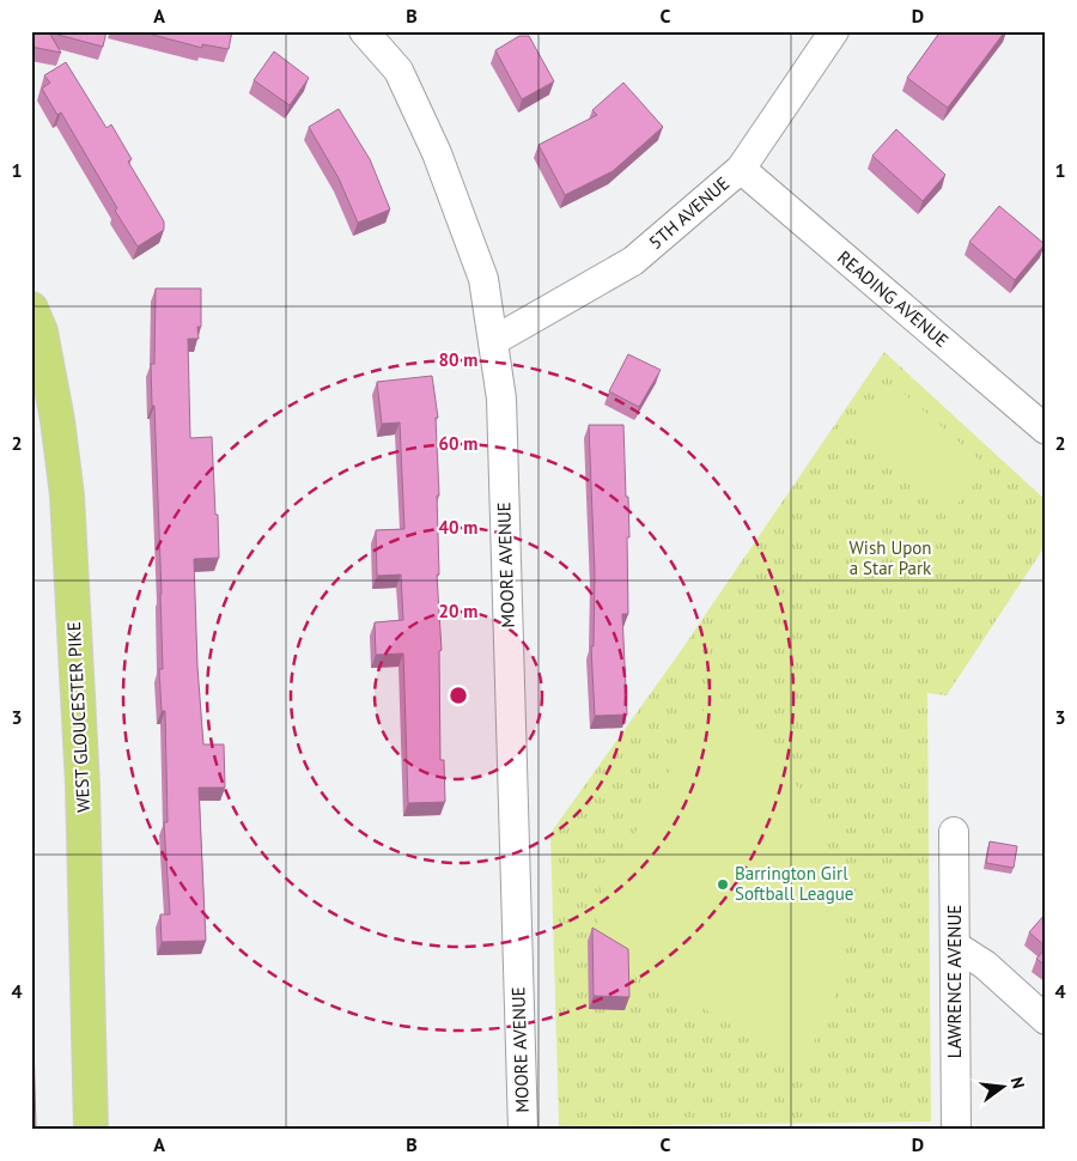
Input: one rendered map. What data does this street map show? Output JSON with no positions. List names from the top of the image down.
{
  "streets": {
    "main road": ["WEST GLOUCESTER PIKE"],
    "street": [
      "5TH AVENUE",
      "READING AVENUE",
      "MOORE AVENUE",
      "LAWRENCE AVENUE"
    ]
  },
  "crossings": [
    ["5TH AVENUE", "READING AVENUE"],
    ["5TH AVENUE", "MOORE AVENUE"]
  ],
  "parks": ["Wish Upon a Star Park"],
  "places": ["Barrington Girl Softball League"],
  "north": "right",
  "grid": {
    "columns": [
      "A",
      "B",
      "C",
      "D"
    ],
    "rows": [
      "1",
      "2",
      "3",
      "4"
    ]
  },
  "rings": [
    "80 m",
    "60 m",
    "40 m",
    "20 m"
  ]
}
